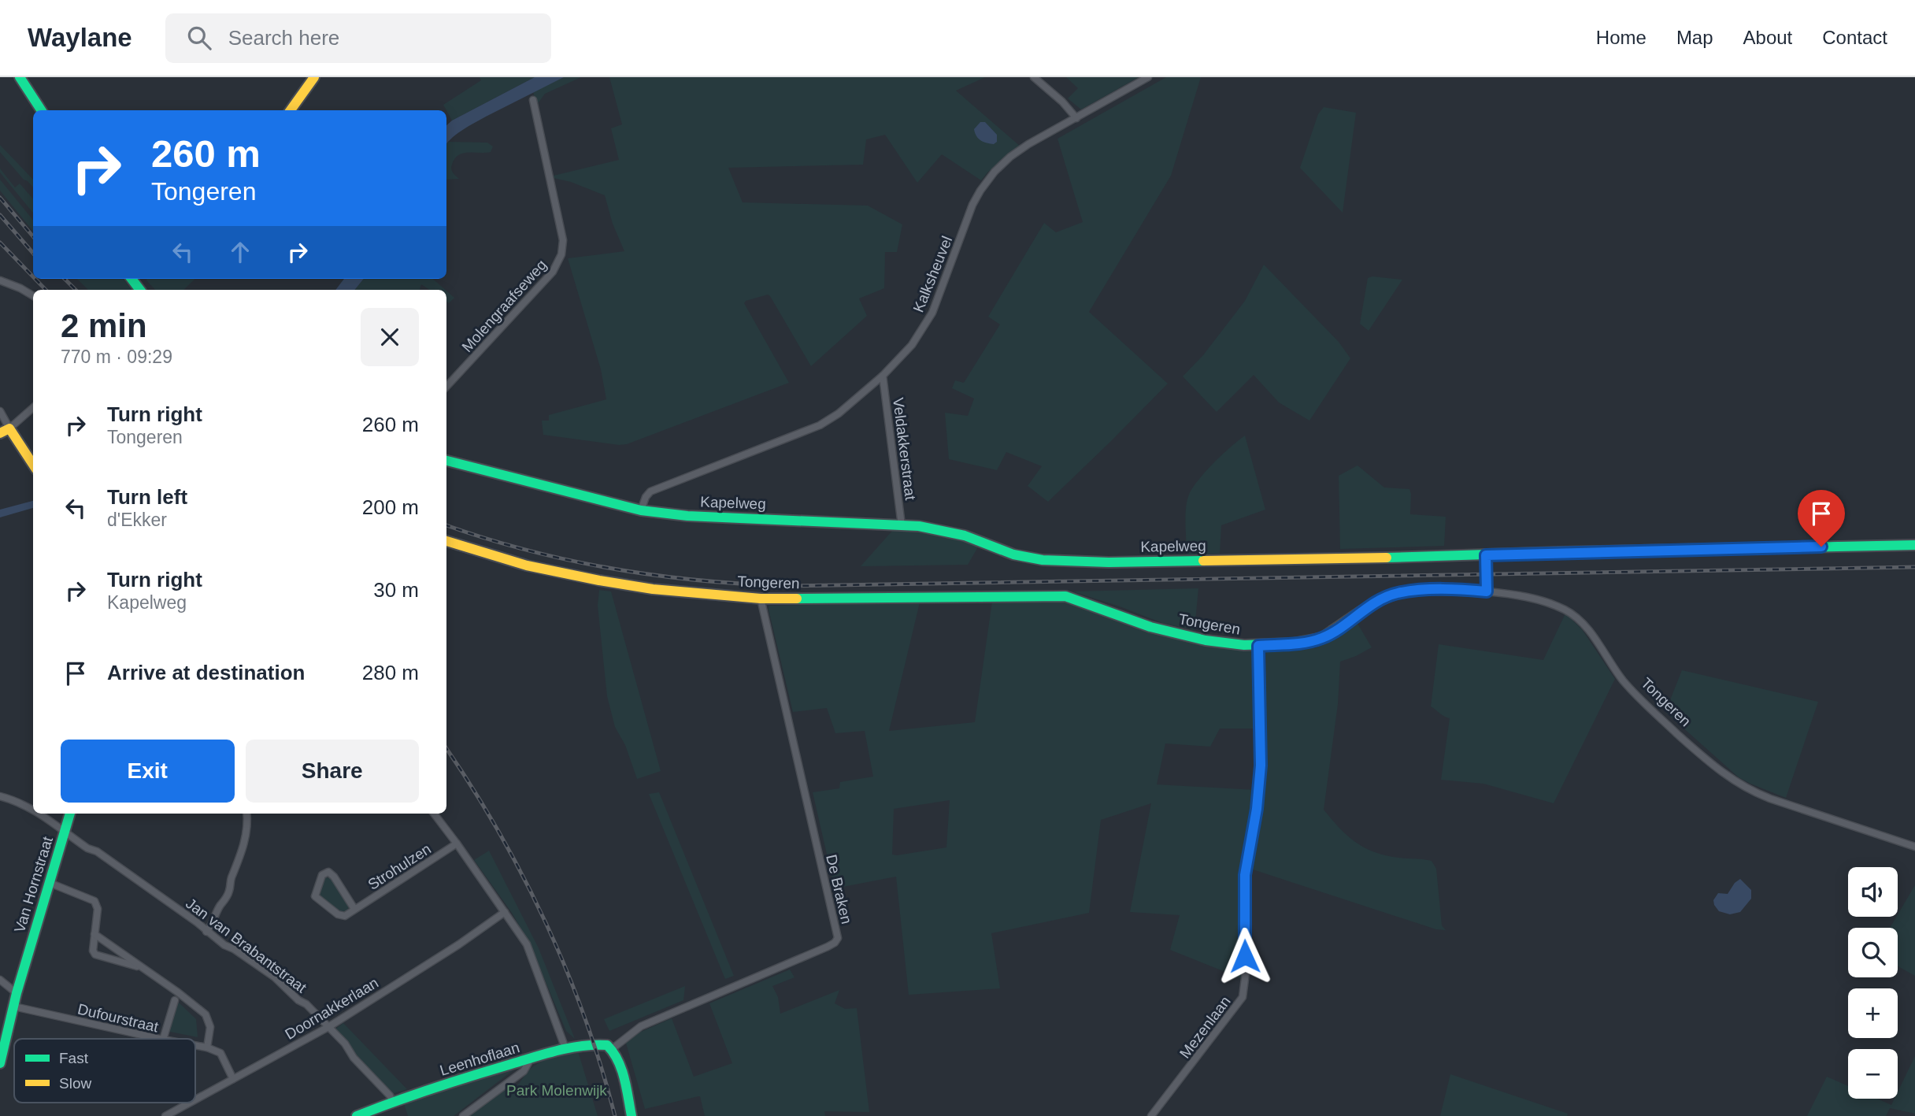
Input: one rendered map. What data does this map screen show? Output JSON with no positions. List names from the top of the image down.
{
  "streets": {
    "street": [
      "Kalksheuvel",
      "Molengraafseweg",
      "Veldakkerstraat",
      "Kapelweg",
      "Tongeren",
      "Strohulzen",
      "Van Hornstraat",
      "De Braken",
      "Jan van Brabantstraat",
      "Doornakkerlaan",
      "Dufourstraat",
      "Mezenlaan",
      "Leenhoflaan"
    ]
  },
  "crossings": [
    ["Kalksheuvel", "Veldakkerstraat"],
    ["Kalksheuvel", "Kapelweg"],
    ["Veldakkerstraat", "Kapelweg"],
    ["Tongeren", "De Braken"],
    ["Tongeren", "Mezenlaan"],
    ["Van Hornstraat", "Jan van Brabantstraat"],
    ["Van Hornstraat", "Dufourstraat"],
    ["De Braken", "Leenhoflaan"],
    ["Jan van Brabantstraat", "Doornakkerlaan"],
    ["Jan van Brabantstraat", "Leenhoflaan"]
  ],
  "parks": ["Park Molenwijk"],
  "legend": ["Fast", "Slow"],
  "page": {
    "header": "Waylane",
    "search": "Search here",
    "nav": [
      "Home",
      "Map",
      "About",
      "Contact"
    ],
    "turn": ["260 m", "Tongeren"],
    "heading": ["2 min", "770 m · 09:29"],
    "list": [
      {
        "name": "Turn right",
        "note": "Tongeren",
        "value": "260 m"
      },
      {
        "name": "Turn left",
        "note": "d'Ekker",
        "value": "200 m"
      },
      {
        "name": "Turn right",
        "note": "Kapelweg",
        "value": "30 m"
      },
      {
        "name": "Arrive at destination",
        "value": "280 m"
      }
    ],
    "buttons": ["Exit", "Share"],
    "map_buttons": ["+", "−"]
  }
}
